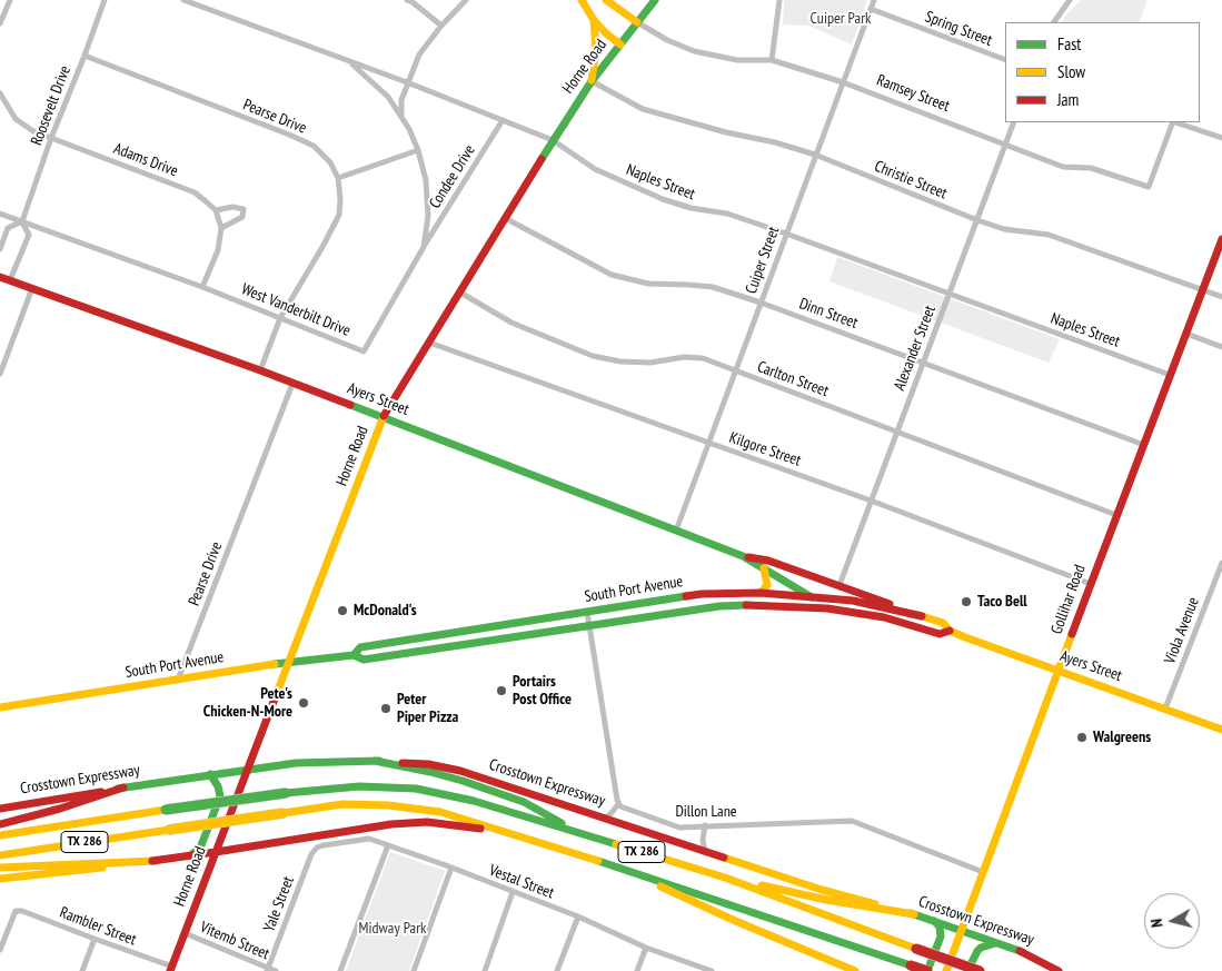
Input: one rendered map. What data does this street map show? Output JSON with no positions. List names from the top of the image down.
{
  "streets": {
    "main road": [
      "Horne Road",
      "Ramsey Street",
      "Ayers Street",
      "South Port Avenue",
      "Gollihar Road",
      "Crosstown Expressway",
      "TX 286"
    ],
    "street": [
      "Spring Street",
      "Roosevelt Drive",
      "Pearse Drive",
      "Adams Drive",
      "Condee Drive",
      "Christie Street",
      "Naples Street",
      "Cuiper Street",
      "West Vanderbilt Drive",
      "Dinn Street",
      "Alexander Street",
      "Carlton Street",
      "Kilgore Street",
      "Viola Avenue",
      "Dillon Lane",
      "Vestal Street",
      "Yale Street",
      "Rambler Street",
      "Vitemb Street"
    ]
  },
  "crossings": [
    ["Spring Street", "Cuiper Street"],
    ["Horne Road", "Ramsey Street"],
    ["Horne Road", "Christie Street"],
    ["Horne Road", "Naples Street"],
    ["Horne Road", "Dinn Street"],
    ["Horne Road", "Carlton Street"],
    ["Horne Road", "Ayers Street"],
    ["Horne Road", "Kilgore Street"],
    ["Horne Road", "South Port Avenue"],
    ["Horne Road", "Crosstown Expressway"],
    ["Horne Road", "Rambler Street"],
    ["Horne Road", "Vitemb Street"],
    ["Ramsey Street", "Cuiper Street"],
    ["Ramsey Street", "Alexander Street"],
    ["Roosevelt Drive", "Pearse Drive"],
    ["Roosevelt Drive", "Adams Drive"],
    ["Roosevelt Drive", "West Vanderbilt Drive"],
    ["Roosevelt Drive", "Ayers Street"],
    ["Pearse Drive", "Ayers Street"],
    ["Pearse Drive", "South Port Avenue"],
    ["Condee Drive", "Naples Street"],
    ["Condee Drive", "West Vanderbilt Drive"],
    ["Christie Street", "Cuiper Street"],
    ["Christie Street", "Alexander Street"],
    ["Christie Street", "Gollihar Road"],
    ["Naples Street", "Cuiper Street"],
    ["Naples Street", "West Vanderbilt Drive"],
    ["Naples Street", "Alexander Street"],
    ["Naples Street", "Gollihar Road"],
    ["Cuiper Street", "Dinn Street"],
    ["Cuiper Street", "Carlton Street"],
    ["Cuiper Street", "Ayers Street"],
    ["Cuiper Street", "Kilgore Street"],
    ["Dinn Street", "Alexander Street"],
    ["Dinn Street", "Gollihar Road"],
    ["Alexander Street", "Carlton Street"],
    ["Alexander Street", "Ayers Street"],
    ["Alexander Street", "Kilgore Street"],
    ["Carlton Street", "Gollihar Road"],
    ["Ayers Street", "South Port Avenue"],
    ["Ayers Street", "Gollihar Road"],
    ["Ayers Street", "Viola Avenue"],
    ["Kilgore Street", "Gollihar Road"],
    ["Gollihar Road", "Crosstown Expressway"],
    ["Gollihar Road", "Dillon Lane"],
    ["Vestal Street", "Yale Street"],
    ["Yale Street", "Vitemb Street"]
  ],
  "parks": ["Cuiper Park", "Midway Park"],
  "places": [
    "Taco Bell",
    "McDonald's",
    "Portairs Post Office",
    "Pete's Chicken-N-More",
    "Peter Piper Pizza",
    "Walgreens"
  ],
  "legend": ["Fast", "Slow", "Jam"],
  "north": "left"
}
